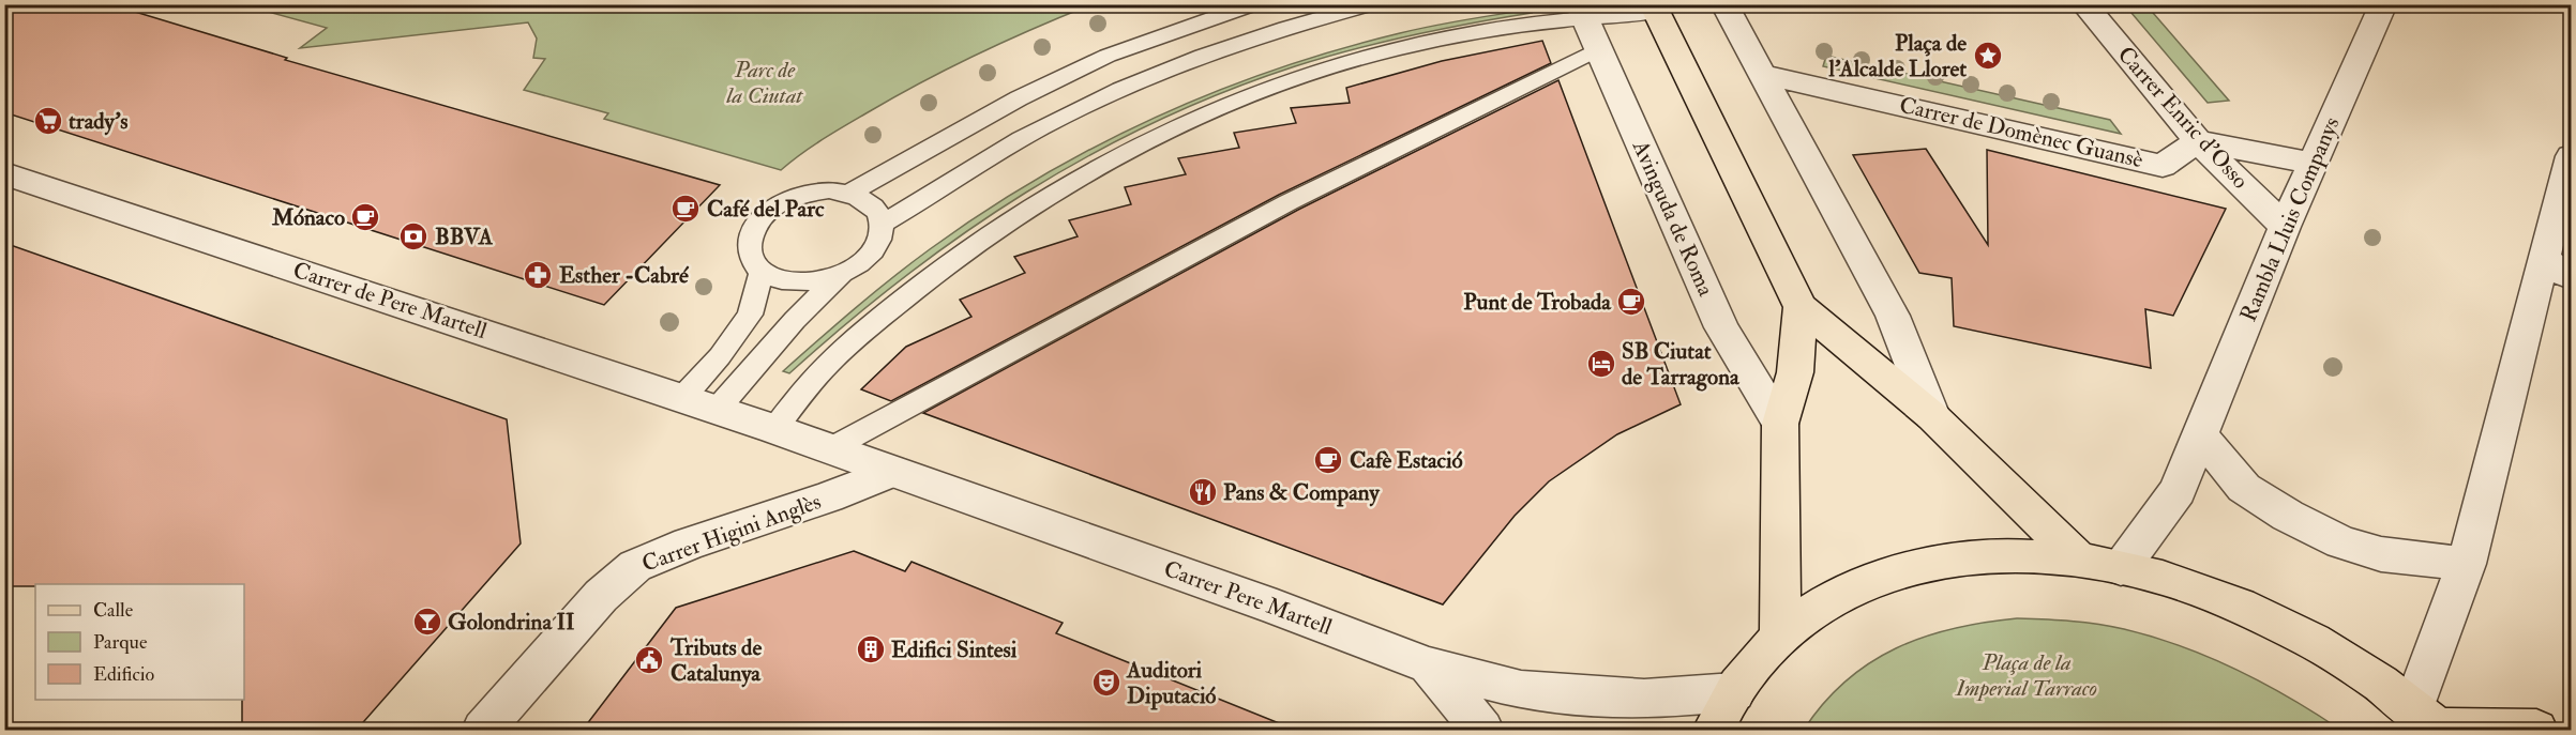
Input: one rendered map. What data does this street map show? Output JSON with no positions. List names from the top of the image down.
{
  "streets": {
    "street": [
      "Carrer Enric d'Osso",
      "Carrer de Domènec Guansè",
      "Avinguda de Roma",
      "Rambla Lluis Companys",
      "Carrer de Pere Martell",
      "Carrer Higini Anglès",
      "Carrer Pere Martell"
    ]
  },
  "crossings": [
    ["Carrer Enric d'Osso", "Carrer de Domènec Guansè"],
    ["Carrer Enric d'Osso", "Rambla Lluis Companys"],
    ["Carrer de Pere Martell", "Carrer Pere Martell"],
    ["Carrer Higini Anglès", "Carrer Pere Martell"]
  ],
  "parks": ["Parc de la Ciutat", "Plaça de la Imperial Tarraco"],
  "places": {
    "place": ["Plaça de l'Alcalde Lloret"],
    "supermarket": ["trady’s"],
    "cafe": [
      "Café del Parc",
      "Mónaco",
      "Punt de Trobada",
      "Cafè Estació"
    ],
    "bank": ["BBVA"],
    "pharmacy": ["Esther -Cabré"],
    "hotel": ["SB Ciutat de Tarragona"],
    "restaurant": ["Pans & Company"],
    "bar": ["Golondrina II"],
    "building": ["Edifici Sintesi"],
    "public building": ["Tributs de Catalunya"],
    "theatre": ["Auditori Diputació"]
  },
  "legend": ["Calle", "Parque", "Edificio"]
}
